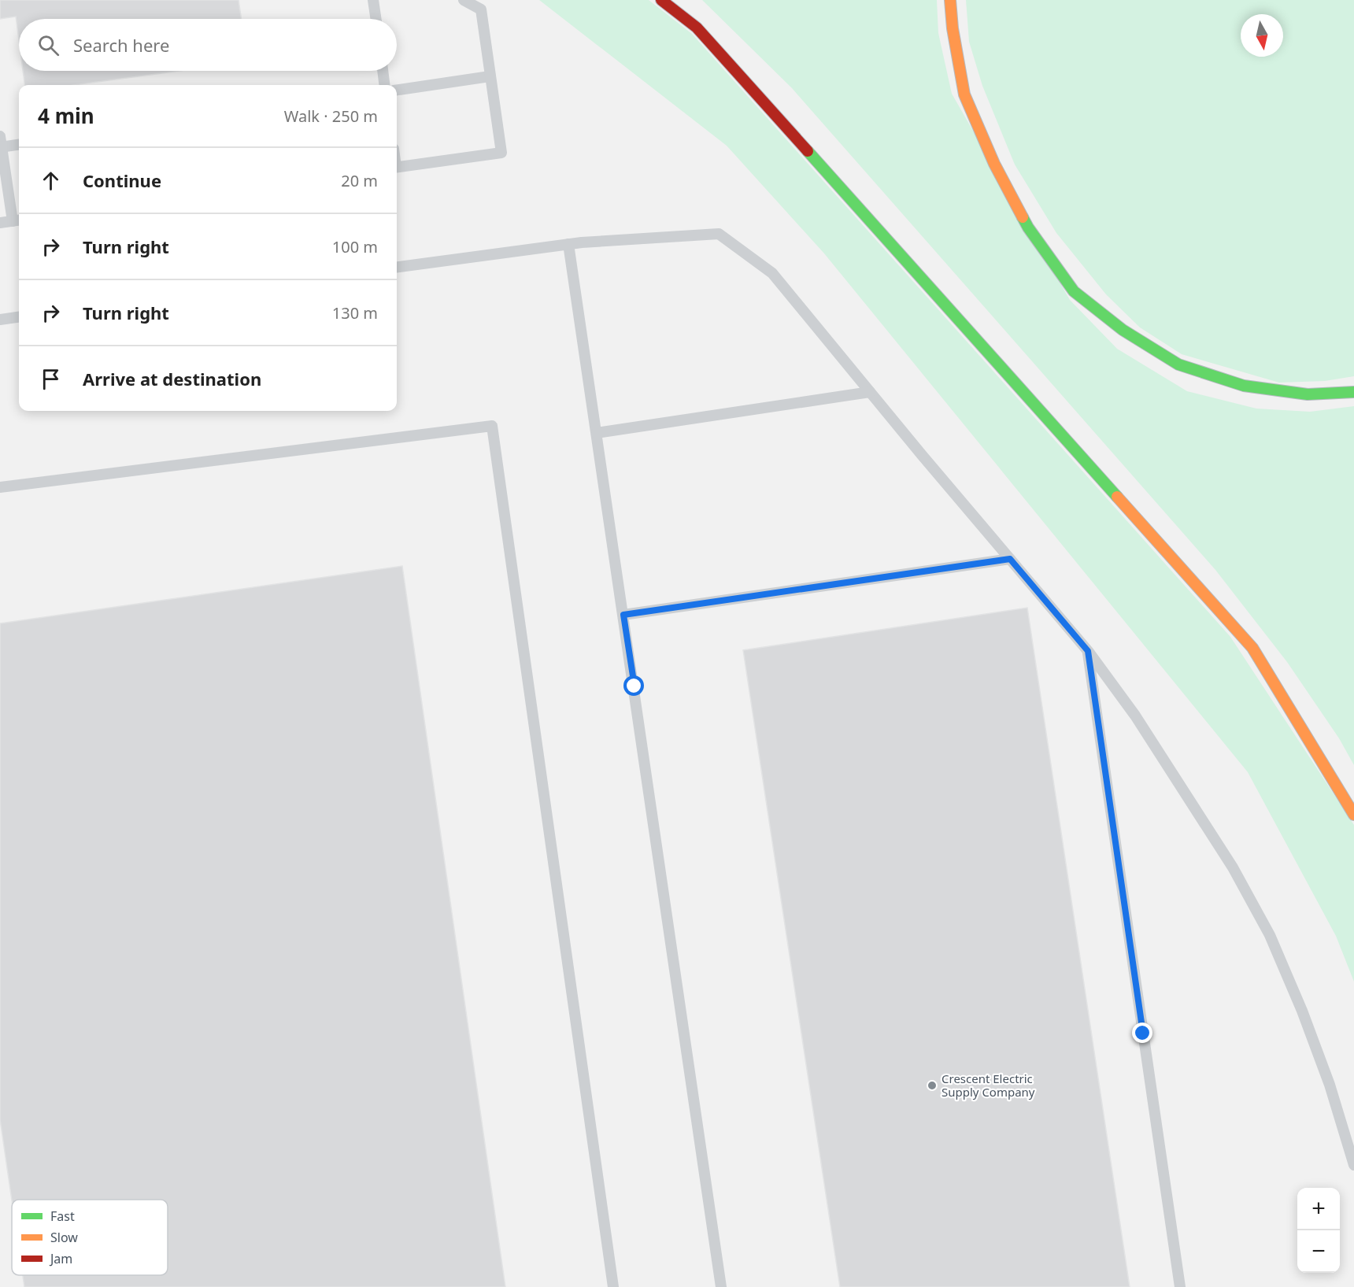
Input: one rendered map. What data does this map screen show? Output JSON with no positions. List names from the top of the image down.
{
  "places": ["Crescent Electric Supply Company"],
  "legend": ["Fast", "Slow", "Jam"],
  "north": "bottom",
  "page": {
    "search": "Search here",
    "heading": ["4 min", "Walk · 250 m"],
    "list": [
      ["Continue", "20 m"],
      ["Turn right", "100 m"],
      ["Turn right", "130 m"],
      "Arrive at destination"
    ],
    "map_buttons": ["+", "−"]
  }
}
